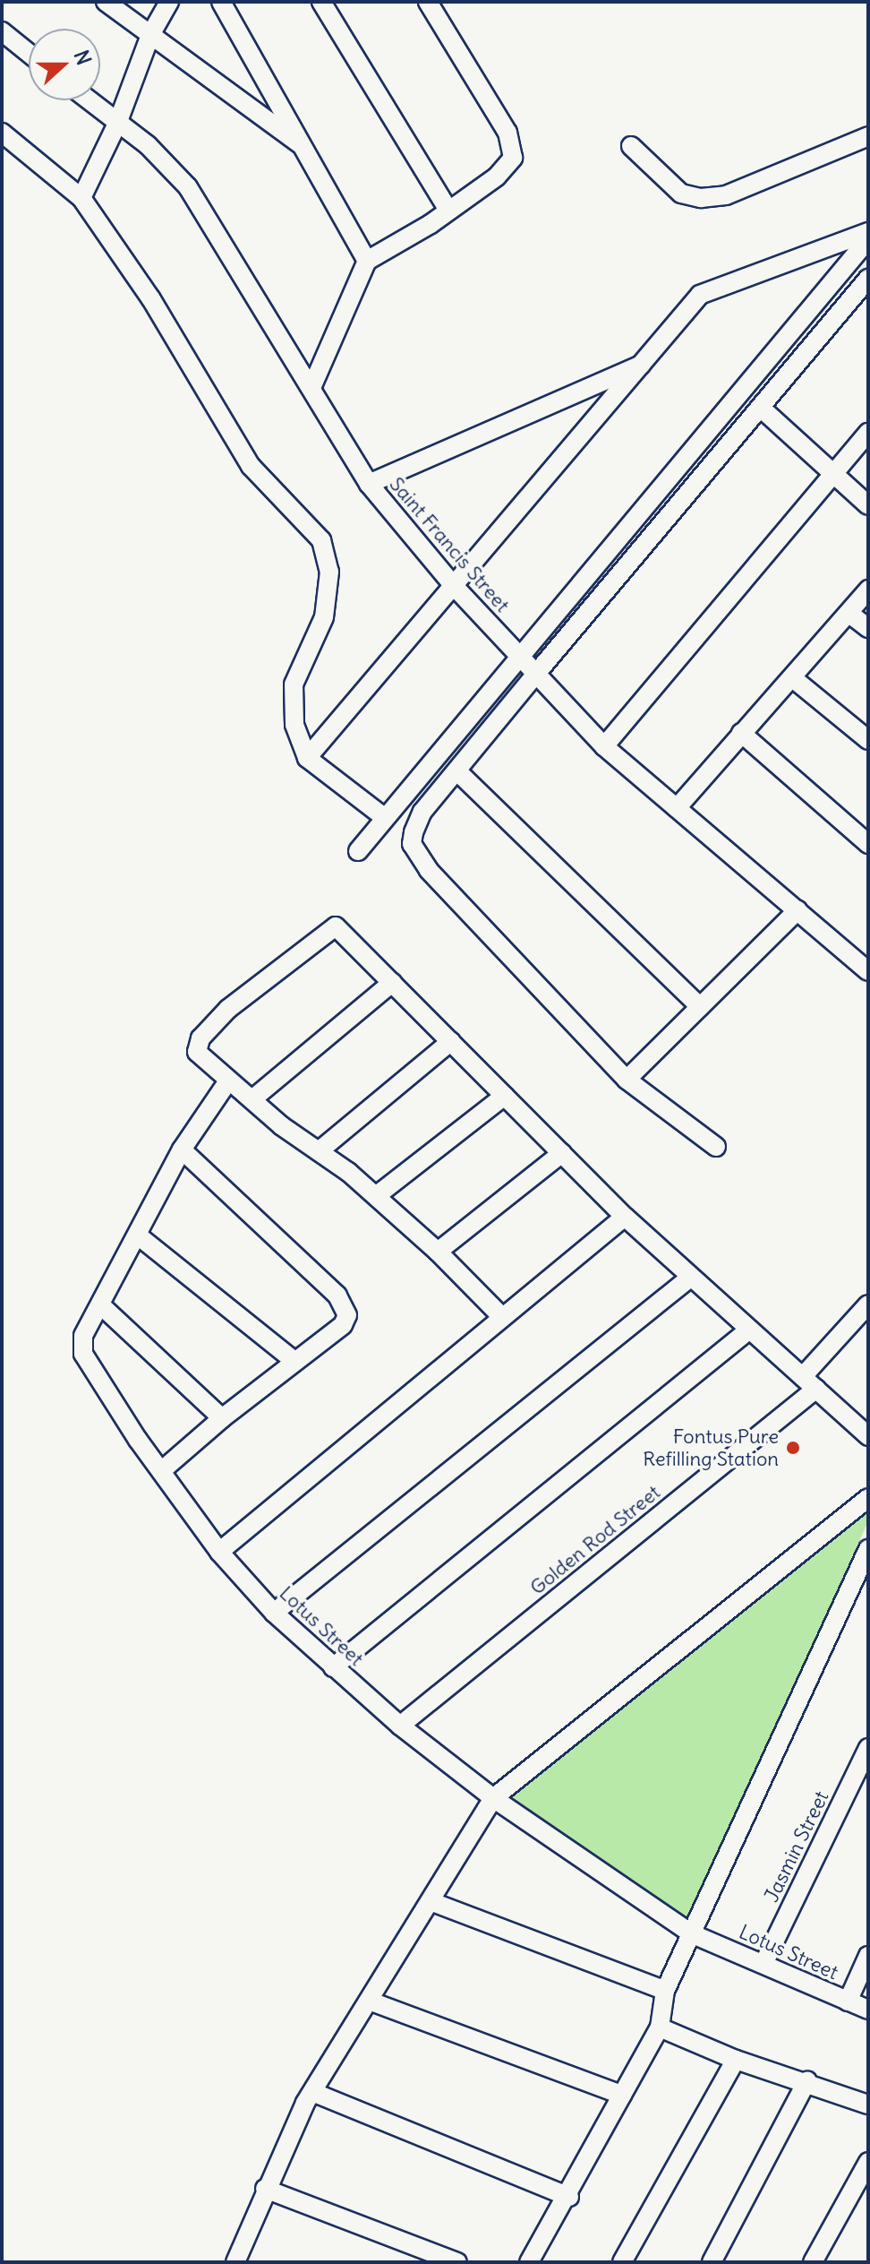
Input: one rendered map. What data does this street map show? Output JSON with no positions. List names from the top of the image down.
{
  "streets": {
    "street": [
      "Saint Francis Street",
      "Golden Rod Street",
      "Lotus Street",
      "Jasmin Street"
    ]
  },
  "crossings": [
    ["Golden Rod Street", "Lotus Street"],
    ["Lotus Street", "Jasmin Street"]
  ],
  "places": ["Fontus Pure Refilling Station"],
  "north": "right"
}
